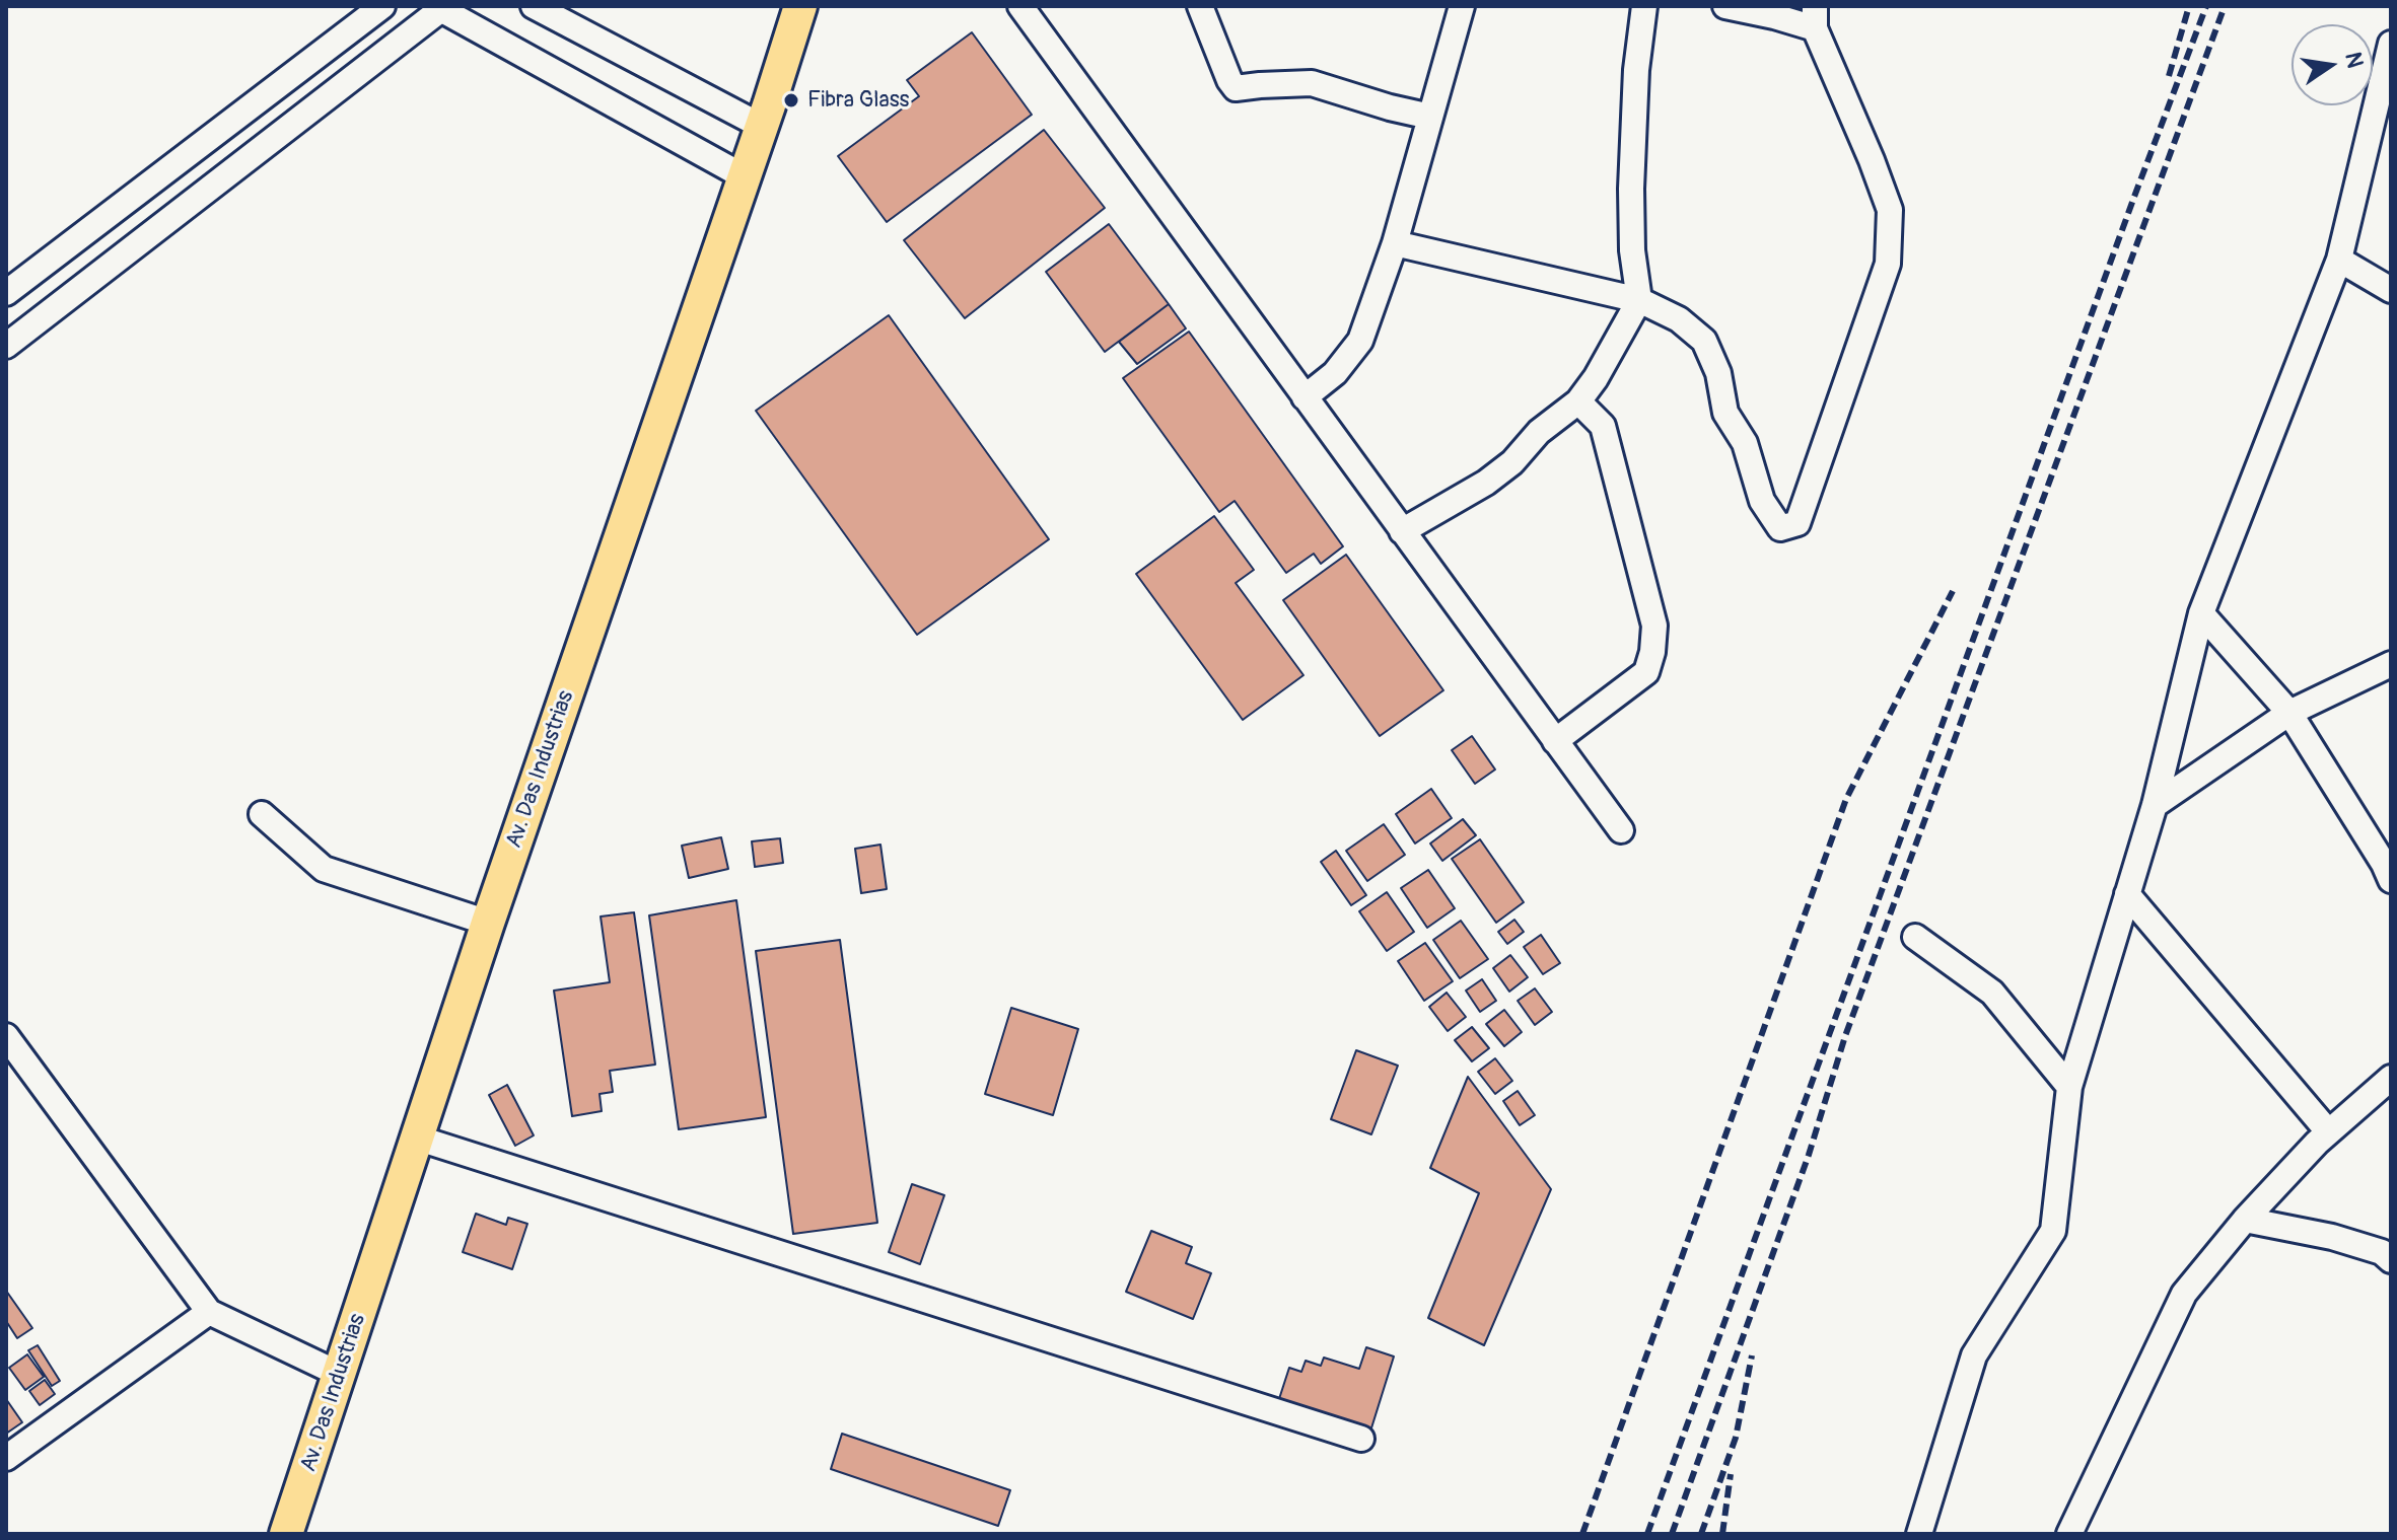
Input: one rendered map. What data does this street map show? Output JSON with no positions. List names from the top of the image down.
{
  "streets": {
    "main road": ["Av. Das Industrias"]
  },
  "places": ["Fibra Glass"],
  "north": "right"
}
